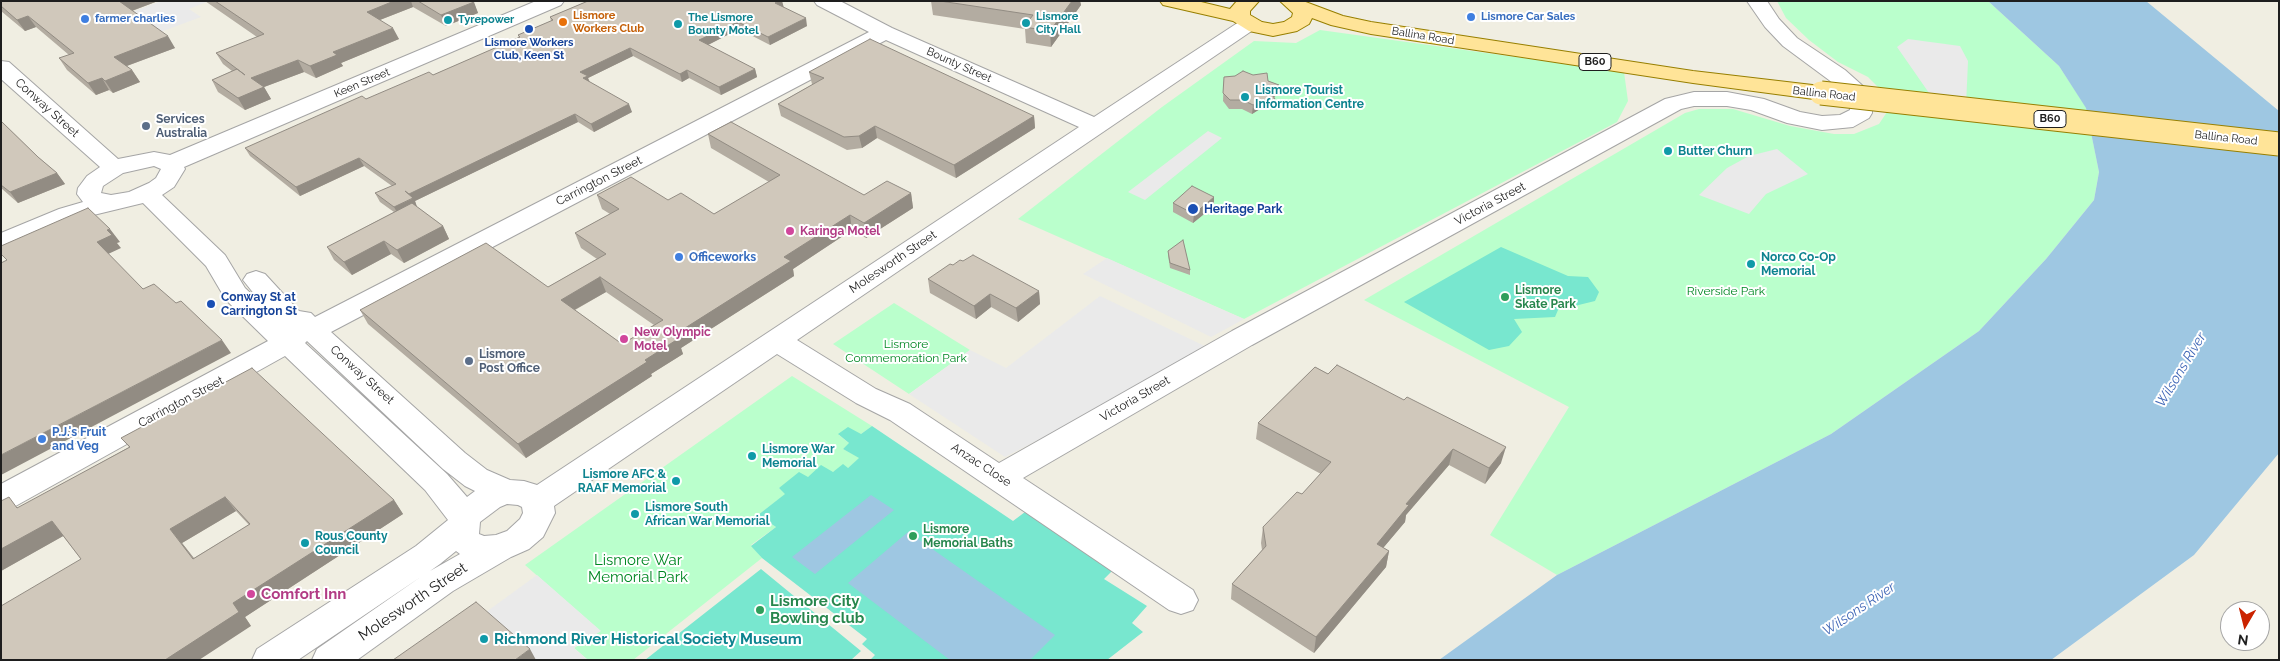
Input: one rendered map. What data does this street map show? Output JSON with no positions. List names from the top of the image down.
{
  "streets": {
    "main road": ["Ballina Road", "B60"],
    "street": [
      "Bounty Street",
      "Keen Street",
      "Conway Street",
      "Carrington Street",
      "Victoria Street",
      "Molesworth Street",
      "Anzac Close"
    ]
  },
  "crossings": [
    ["Ballina Road", "B60"],
    ["B60", "Molesworth Street"],
    ["Bounty Street", "Carrington Street"],
    ["Bounty Street", "Molesworth Street"],
    ["Conway Street", "Carrington Street"],
    ["Conway Street", "Molesworth Street"],
    ["Victoria Street", "Anzac Close"],
    ["Molesworth Street", "Anzac Close"]
  ],
  "water": ["Wilsons River"],
  "parks": ["Riverside Park", "Lismore Commemoration Park", "Lismore War Memorial Park"],
  "places": [
    "Lismore Car Sales",
    "farmer charlies",
    "Tyrepower",
    "Lismore Workers Club",
    "Lismore City Hall",
    "The Lismore Bounty Motel",
    "Lismore Workers Club, Keen St",
    "Lismore Tourist Information Centre",
    "Services Australia",
    "Butter Churn",
    "Heritage Park",
    "Karinga Motel",
    "Officeworks",
    "Norco Co-Op Memorial",
    "Lismore Skate Park",
    "Conway St at Carrington St",
    "New Olympic Motel",
    "Lismore Post Office",
    "P.J.'s Fruit and Veg",
    "Lismore War Memorial",
    "Lismore AFC & RAAF Memorial",
    "Lismore South African War Memorial",
    "Lismore Memorial Baths",
    "Rous County Council",
    "Comfort Inn",
    "Lismore City Bowling club",
    "Richmond River Historical Society Museum"
  ],
  "north": "bottom"
}
